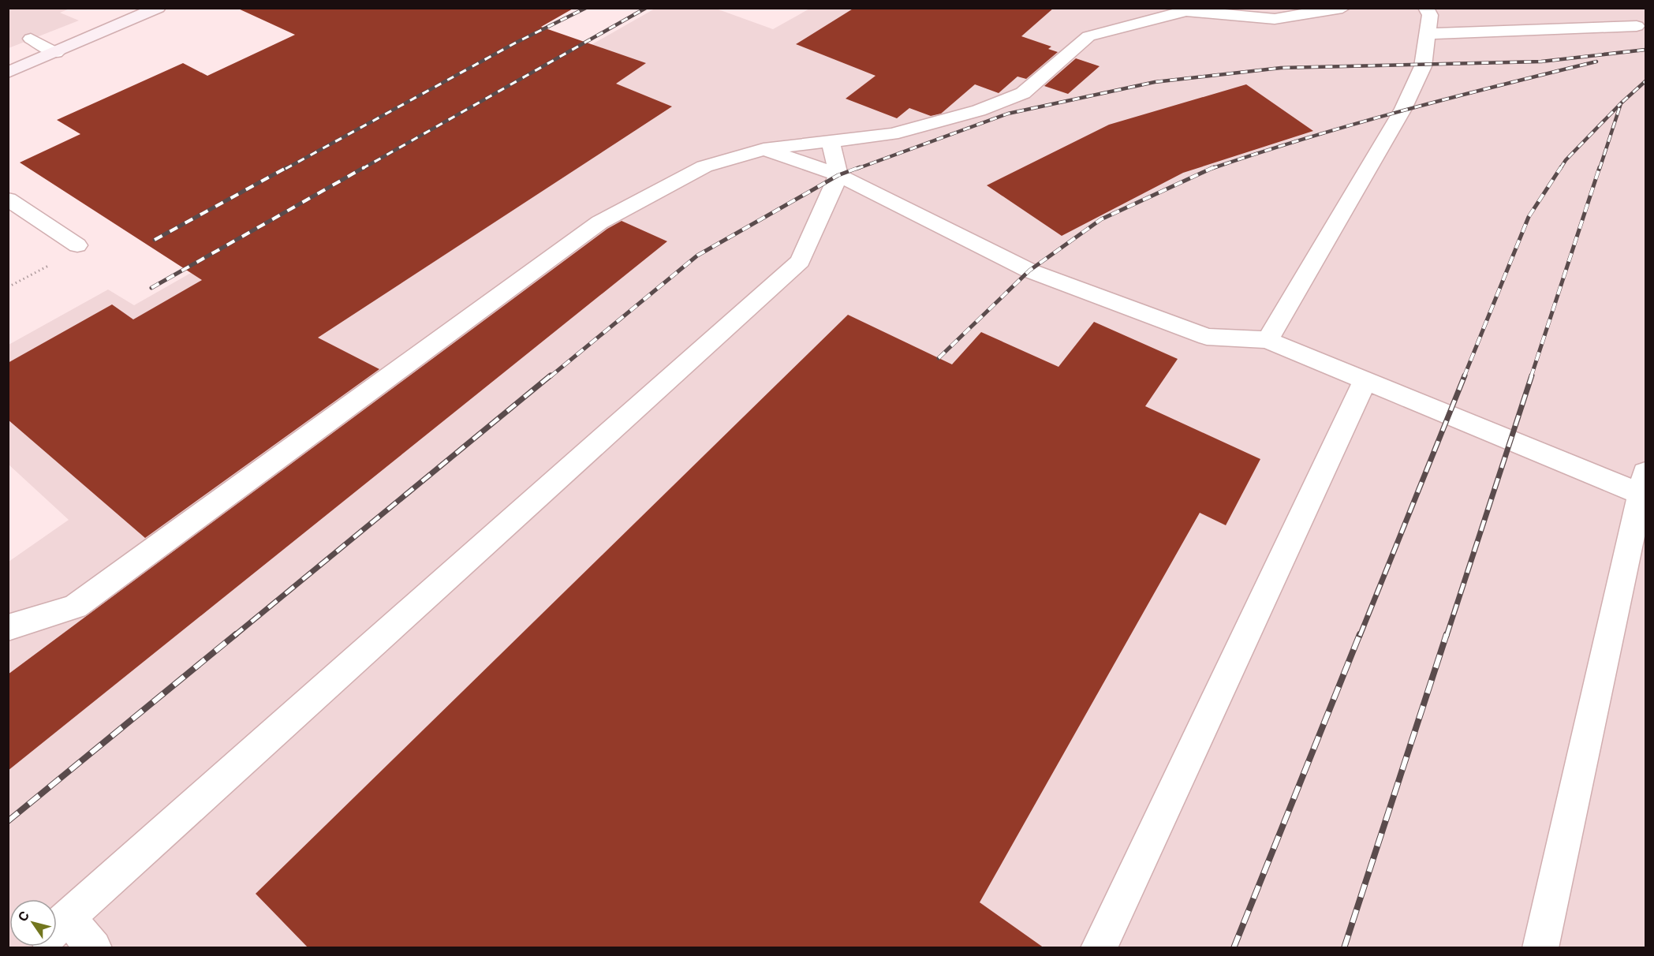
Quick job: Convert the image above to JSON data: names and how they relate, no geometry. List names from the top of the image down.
{
  "north": "top left"
}
